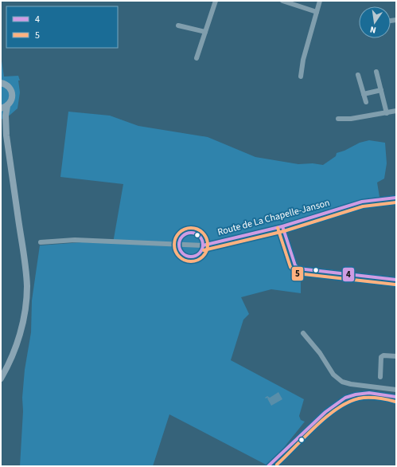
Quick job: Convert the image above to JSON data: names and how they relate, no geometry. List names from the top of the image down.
{
  "streets": {
    "street": ["Route de La Chapelle-Janson"]
  },
  "lines": ["transit line 4", "transit line 5"],
  "legend": ["4", "5"],
  "north": "bottom"
}
